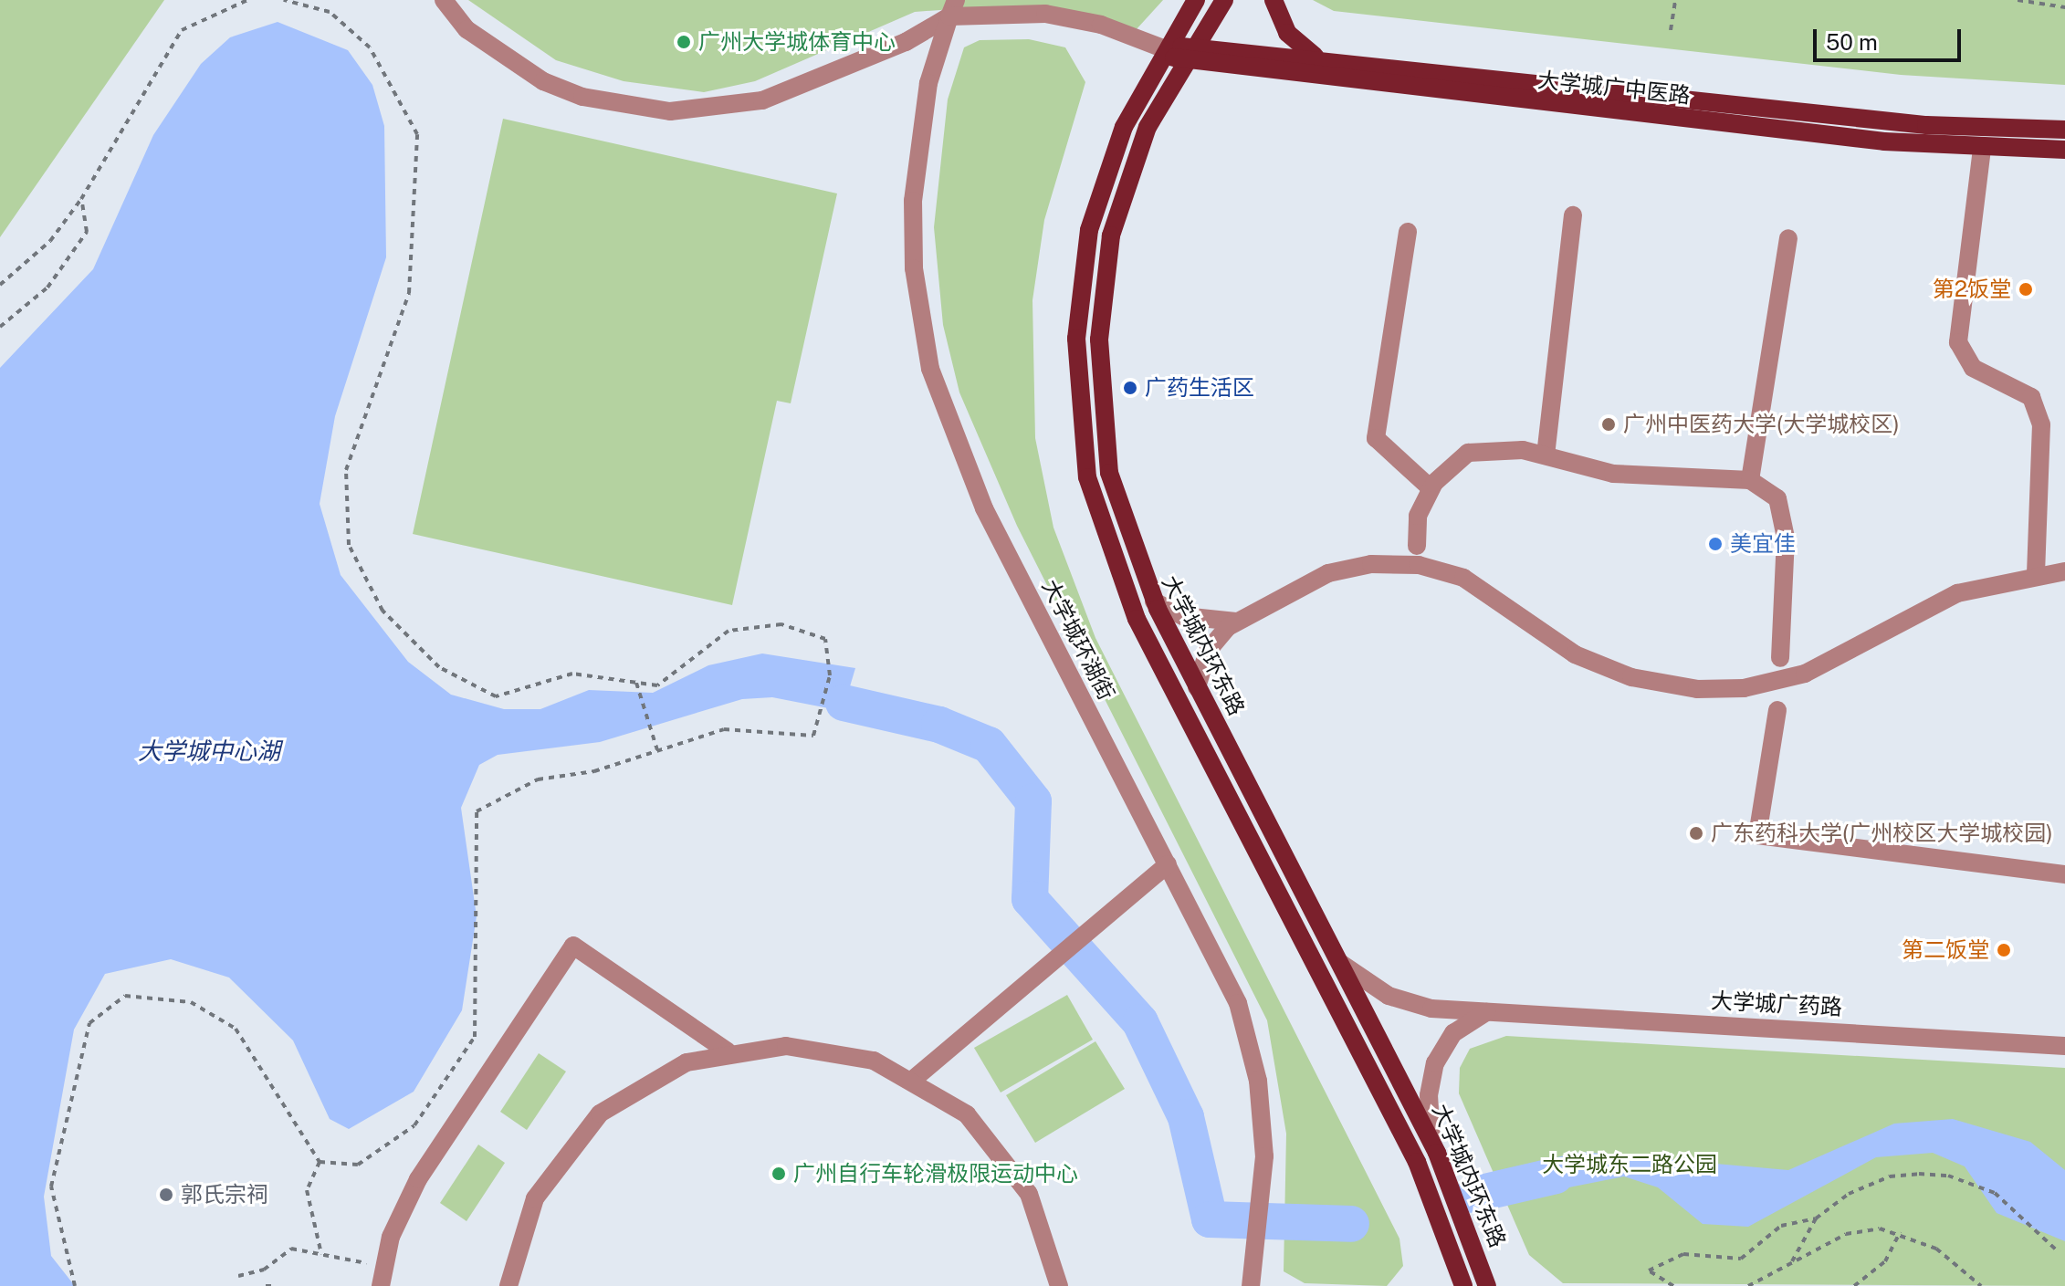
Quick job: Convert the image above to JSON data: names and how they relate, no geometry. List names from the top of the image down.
{
  "streets": {
    "main road": ["大学城广中医路", "大学城内环东路"],
    "street": ["大学城环湖街", "大学城广药路"]
  },
  "crossings": [
    ["大学城广中医路", "大学城环湖街"],
    ["大学城广中医路", "大学城内环东路"],
    ["大学城内环东路", "大学城广药路"]
  ],
  "water": ["大学城中心湖"],
  "parks": ["大学城东二路公园"],
  "places": [
    "广州大学城体育中心",
    "第2饭堂",
    "广药生活区",
    "广州中医药大学(大学城校区)",
    "美宜佳",
    "广东药科大学(广州校区大学城校园)",
    "第二饭堂",
    "广州自行车轮滑极限运动中心",
    "郭氏宗祠"
  ],
  "scale_bar": "50 m"
}
